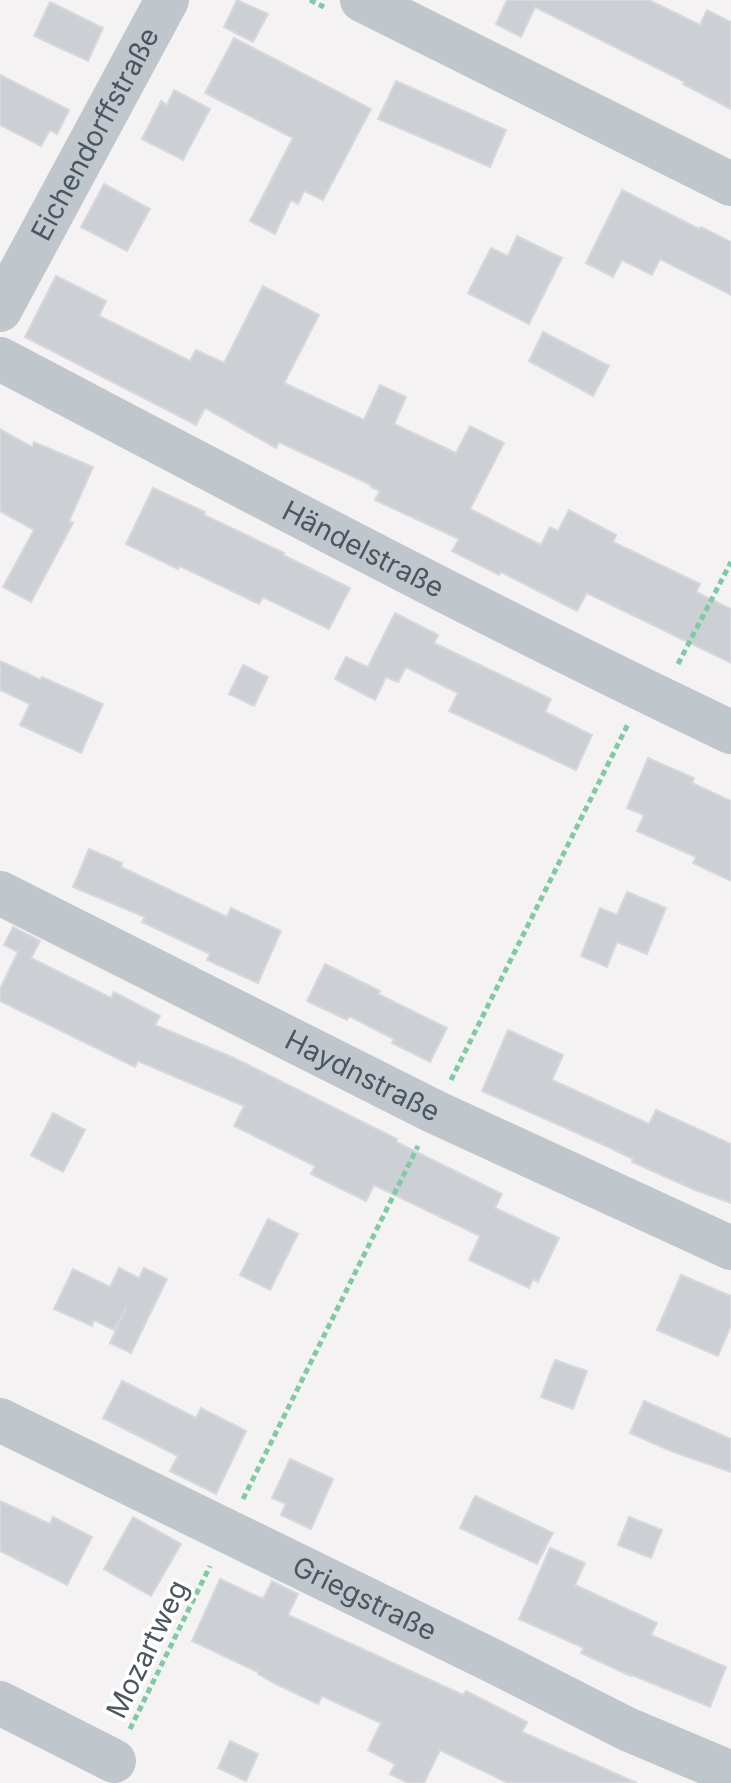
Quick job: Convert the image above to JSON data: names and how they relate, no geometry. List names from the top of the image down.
{
  "streets": {
    "street": [
      "Eichendorffstraße",
      "Händelstraße",
      "Haydnstraße",
      "Griegstraße"
    ],
    "path": ["Mozartweg"]
  },
  "crossings": [
    ["Griegstraße", "Mozartweg"]
  ]
}
